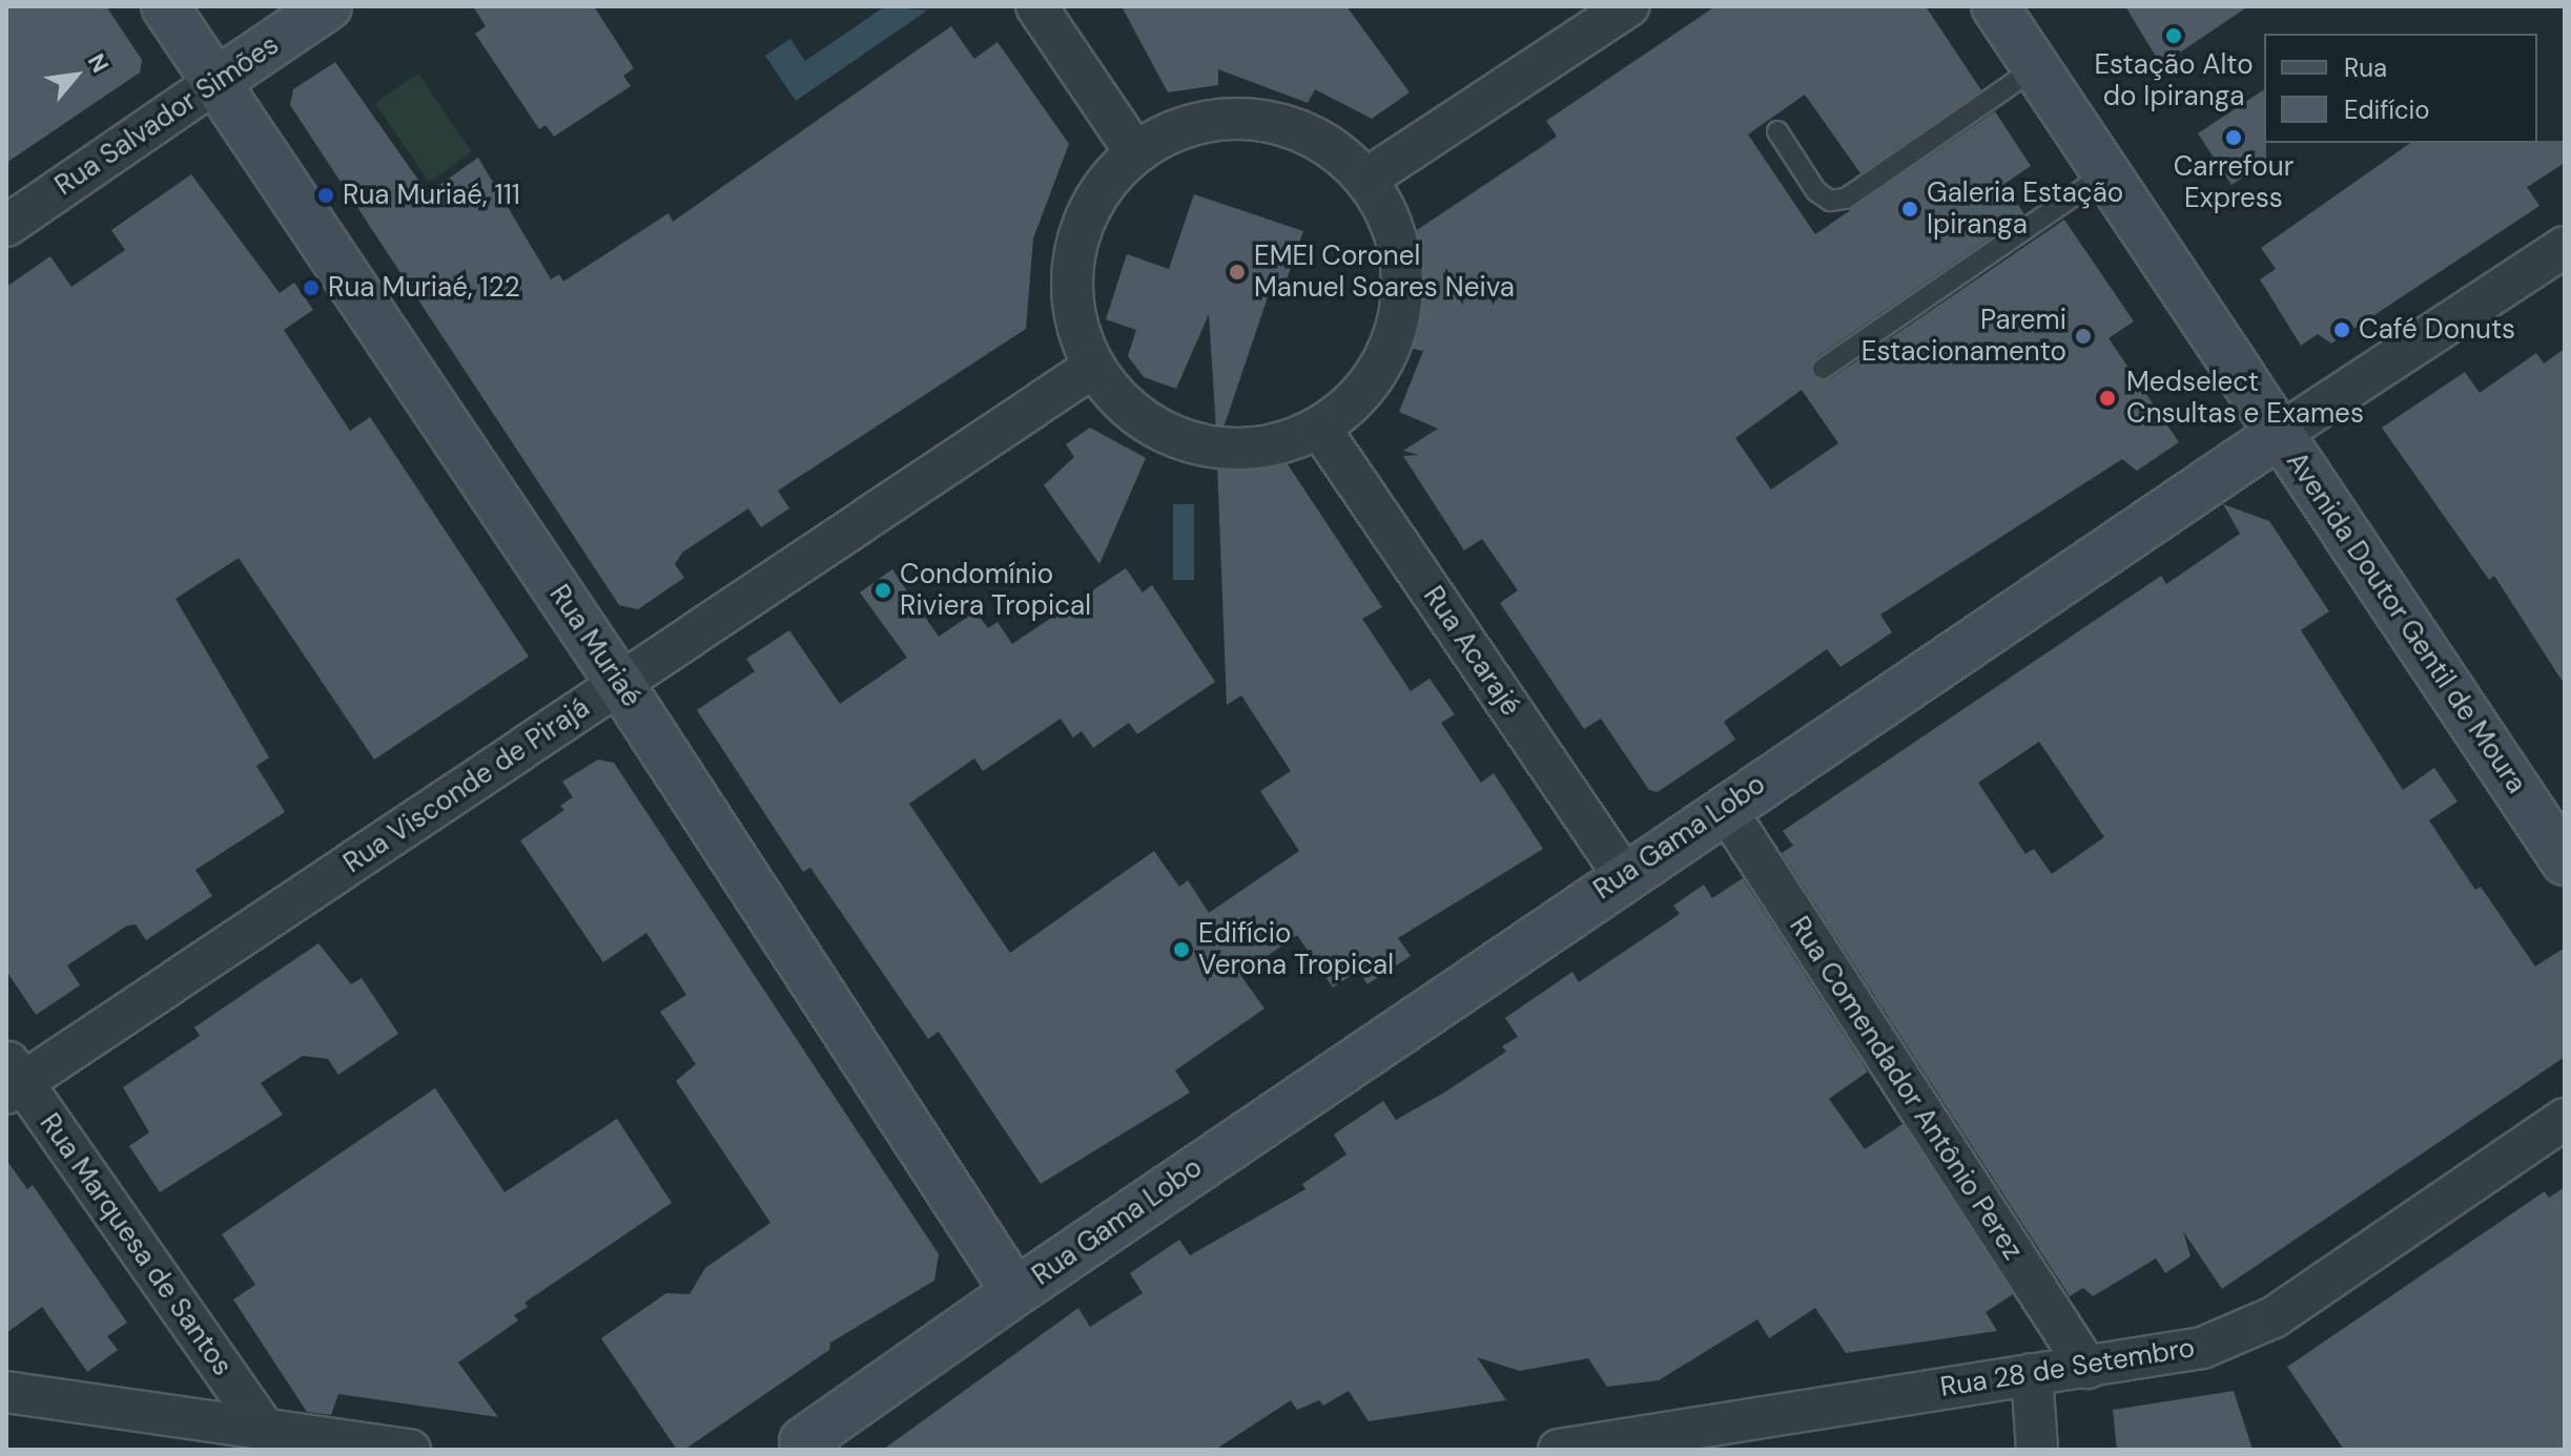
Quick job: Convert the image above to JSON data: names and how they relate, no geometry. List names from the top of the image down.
{
  "streets": {
    "street": [
      "Rua Salvador Simões",
      "Avenida Doutor Gentil de Moura",
      "Rua Muriaé",
      "Rua Acarajé",
      "Rua Visconde de Pirajá",
      "Rua Gama Lobo",
      "Rua Comendador Antônio Perez",
      "Rua Marquesa de Santos",
      "Rua 28 de Setembro"
    ]
  },
  "crossings": [
    ["Rua Salvador Simões", "Rua Muriaé"],
    ["Avenida Doutor Gentil de Moura", "Rua Gama Lobo"],
    ["Rua Muriaé", "Rua Visconde de Pirajá"],
    ["Rua Muriaé", "Rua Gama Lobo"],
    ["Rua Acarajé", "Rua Gama Lobo"],
    ["Rua Visconde de Pirajá", "Rua Marquesa de Santos"],
    ["Rua Gama Lobo", "Rua Comendador Antônio Perez"],
    ["Rua Comendador Antônio Perez", "Rua 28 de Setembro"]
  ],
  "places": [
    "Estação Alto do Ipiranga",
    "Carrefour Express",
    "Rua Muriaé, 111",
    "Galeria Estação Ipiranga",
    "EMEI Coronel Manuel Soares Neiva",
    "Rua Muriaé, 122",
    "Café Donuts",
    "Paremi Estacionamento",
    "Medselect Cnsultas e Exames",
    "Condomínio Riviera Tropical",
    "Edifício Verona Tropical"
  ],
  "legend": ["Rua", "Edifício"],
  "north": "top right"
}
